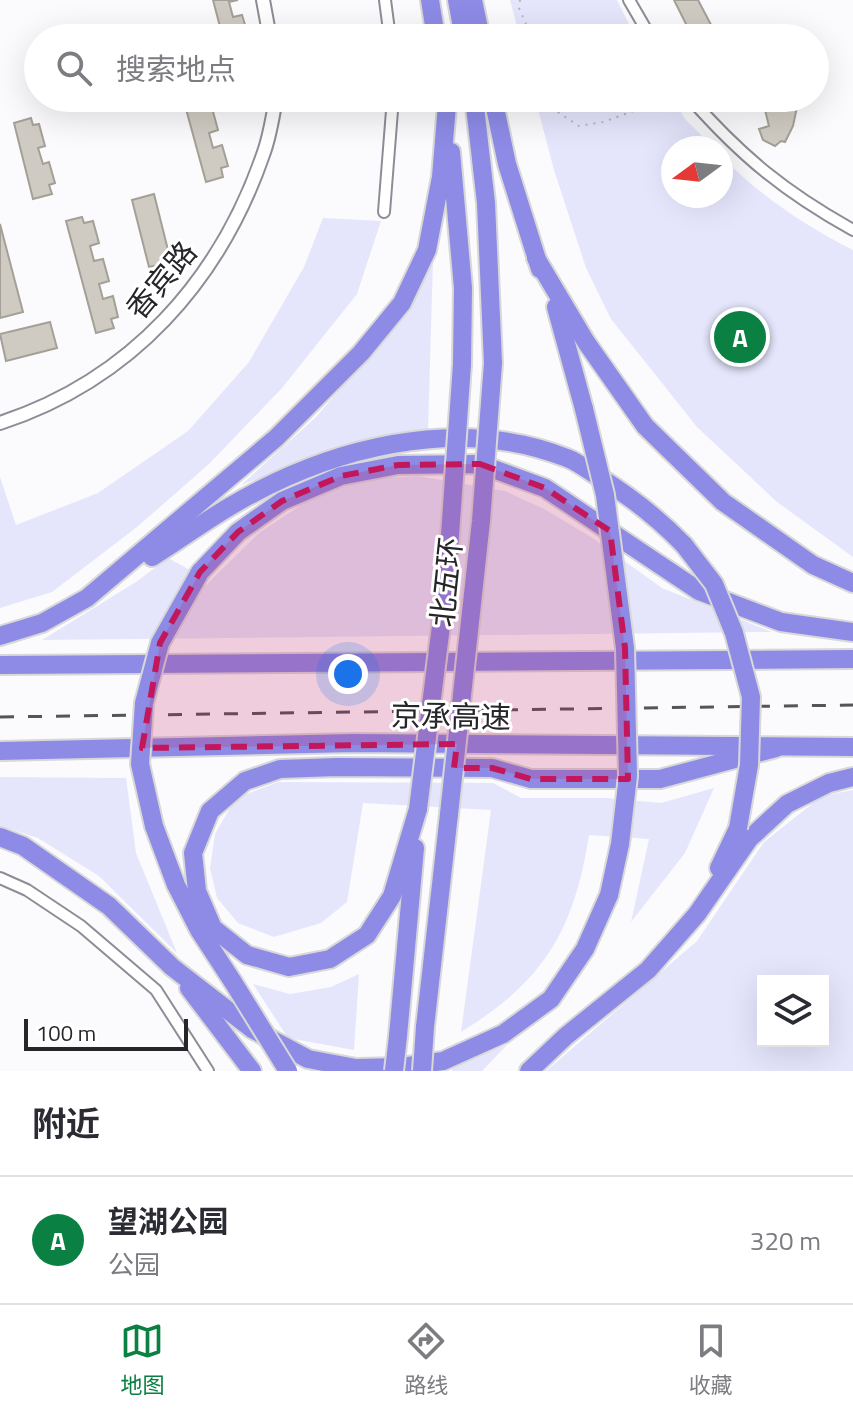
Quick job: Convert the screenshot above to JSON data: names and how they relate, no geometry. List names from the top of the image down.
{
  "streets": {
    "highway": ["北五环", "京承高速"],
    "street": ["香宾路"]
  },
  "scale_bar": "100 m",
  "north": "left",
  "page": {
    "search": "搜索地点",
    "pins": "A",
    "scale": "100 m",
    "heading": "附近",
    "list": [
      {
        "mark": "A",
        "name": "望湖公园",
        "note": "公园",
        "value": "320 m"
      }
    ],
    "nav": ["地图", "路线", "收藏"]
  }
}
